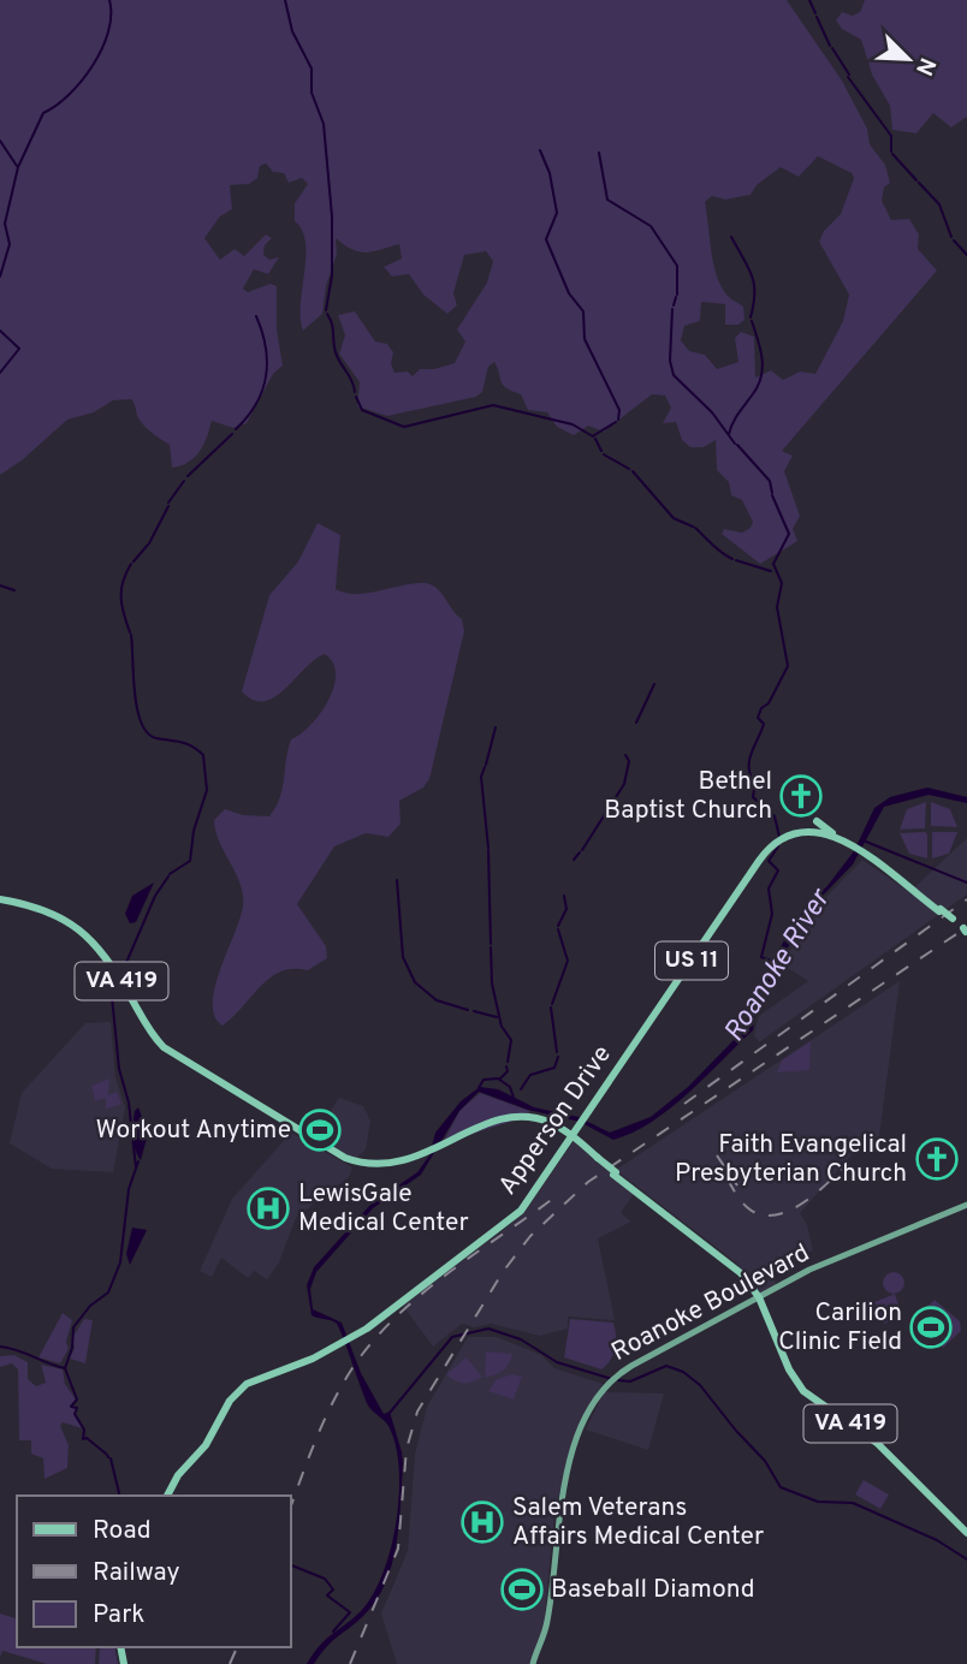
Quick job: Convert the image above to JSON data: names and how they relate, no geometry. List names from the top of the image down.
{
  "streets": {
    "main road": [
      "US 11",
      "VA 419",
      "Apperson Drive",
      "Roanoke Boulevard"
    ]
  },
  "crossings": [
    ["US 11", "Apperson Drive"],
    ["VA 419", "Apperson Drive"],
    ["VA 419", "Roanoke Boulevard"]
  ],
  "water": ["Roanoke River"],
  "places": {
    "church": ["Bethel Baptist Church", "Faith Evangelical Presbyterian Church"],
    "sports": ["Workout Anytime", "Carilion Clinic Field", "Baseball Diamond"],
    "hospital": ["LewisGale Medical Center", "Salem Veterans Affairs Medical Center"]
  },
  "legend": ["Road", "Railway", "Park"],
  "north": "bottom right"
}
